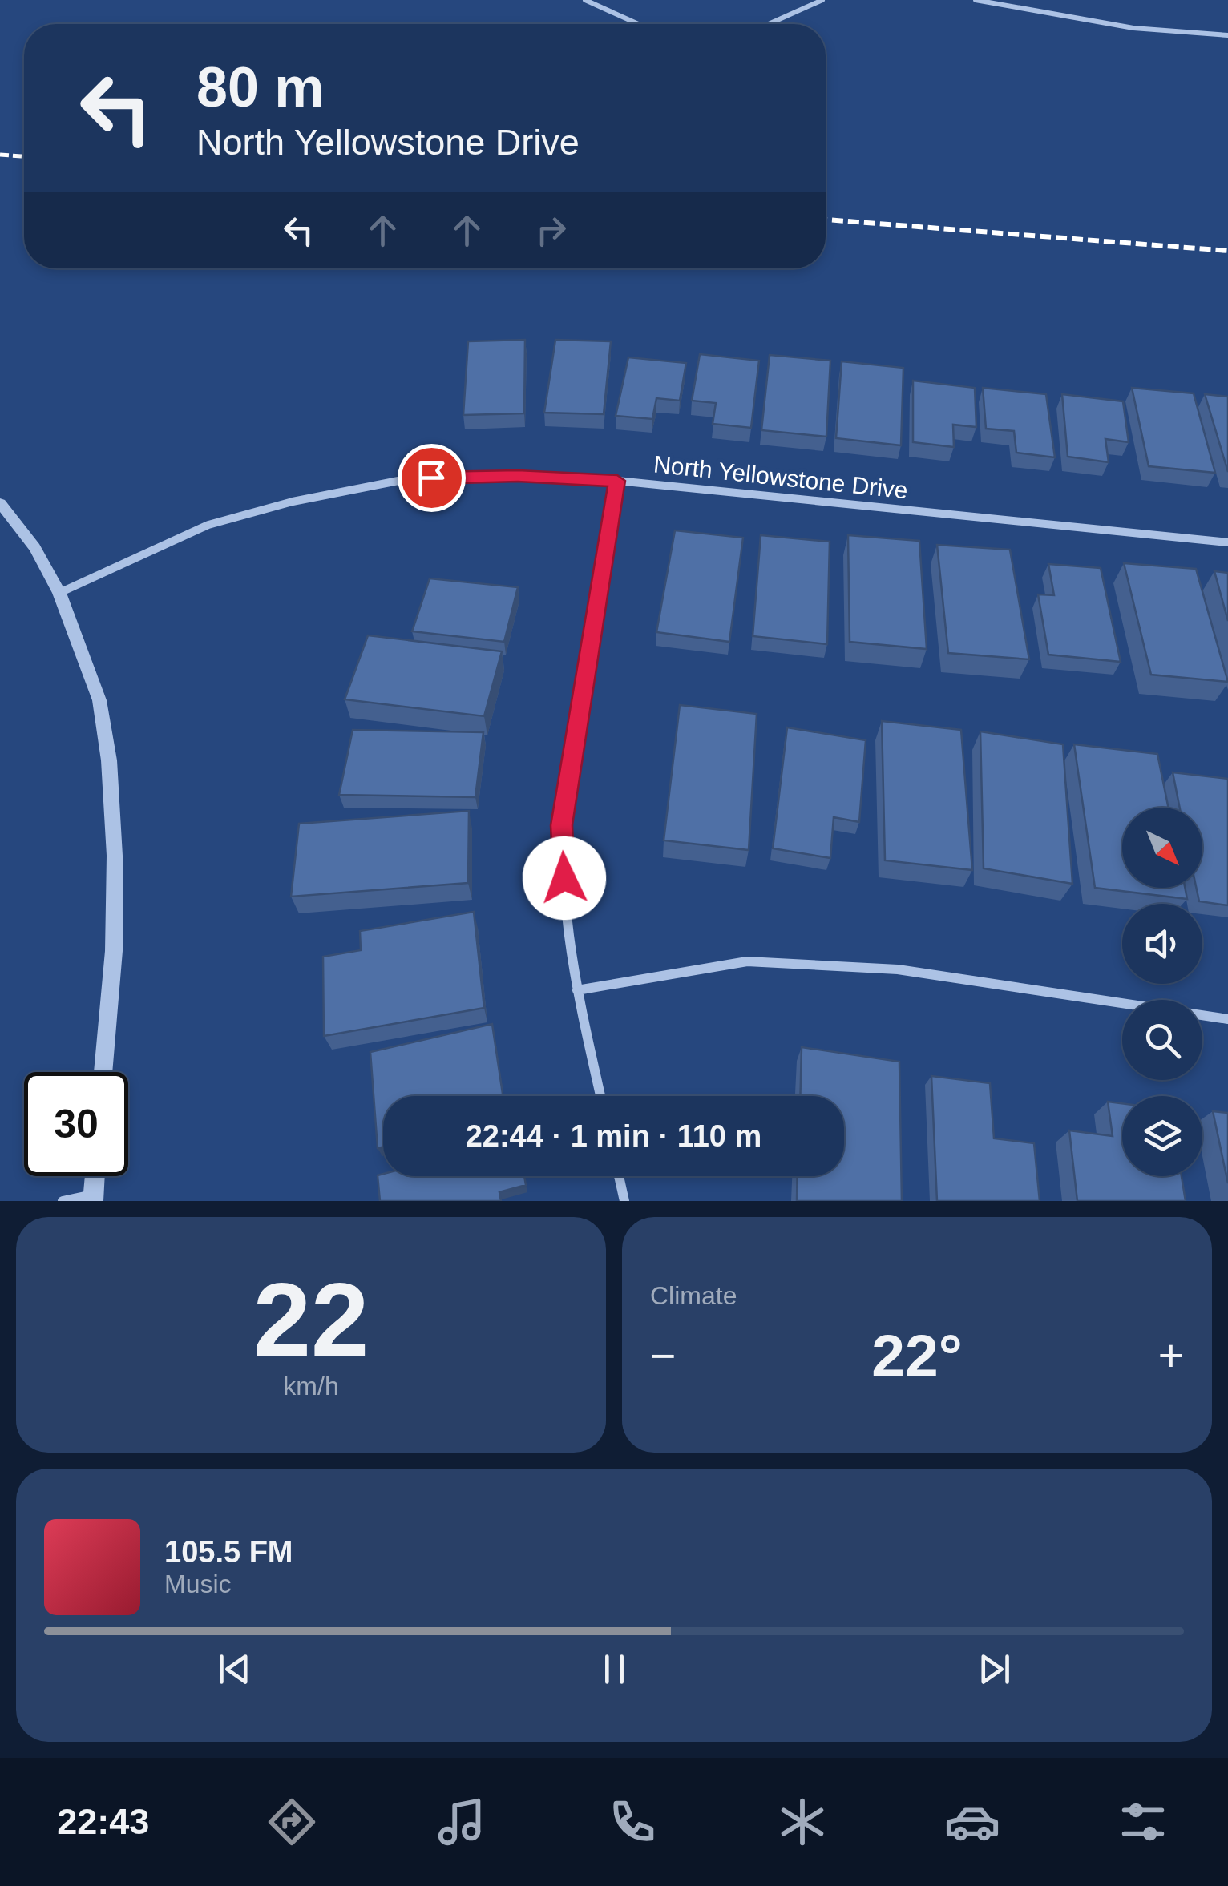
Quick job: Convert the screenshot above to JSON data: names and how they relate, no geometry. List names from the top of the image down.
{
  "streets": {
    "street": ["North Yellowstone Drive"]
  },
  "north": "bottom right",
  "page": {
    "turn": ["80 m", "North Yellowstone Drive"],
    "limit": "30",
    "trip": "22:44 · 1 min · 110 m",
    "tile": [
      ["22", "km/h"],
      "Climate"
    ],
    "heat": ["−", "22°", "+"],
    "song": ["105.5 FM", "Music"],
    "tabs": "22:43"
  }
}
